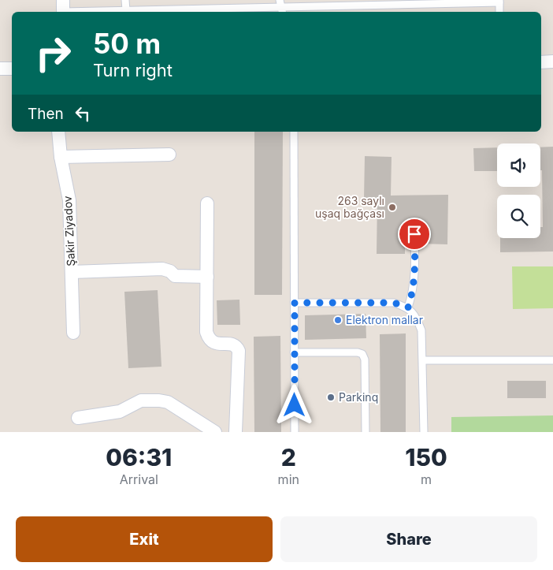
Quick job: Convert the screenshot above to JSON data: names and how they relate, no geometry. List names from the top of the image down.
{
  "streets": {
    "street": ["Şakir Ziyadov"]
  },
  "places": ["263 saylı uşaq bağçası", "Elektron mallar", "Parkinq"],
  "page": {
    "turn": ["50 m", "Turn right"],
    "then": "Then",
    "eta": [
      "06:31",
      "Arrival",
      "2",
      "min",
      "150",
      "m"
    ],
    "buttons": ["Exit", "Share"]
  }
}
